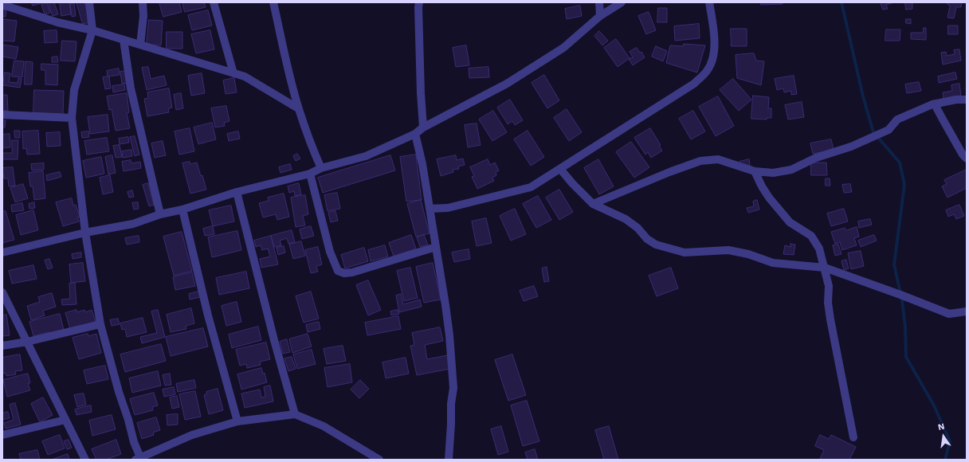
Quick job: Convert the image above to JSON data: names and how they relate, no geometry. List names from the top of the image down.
{
  "north": "top"
}
